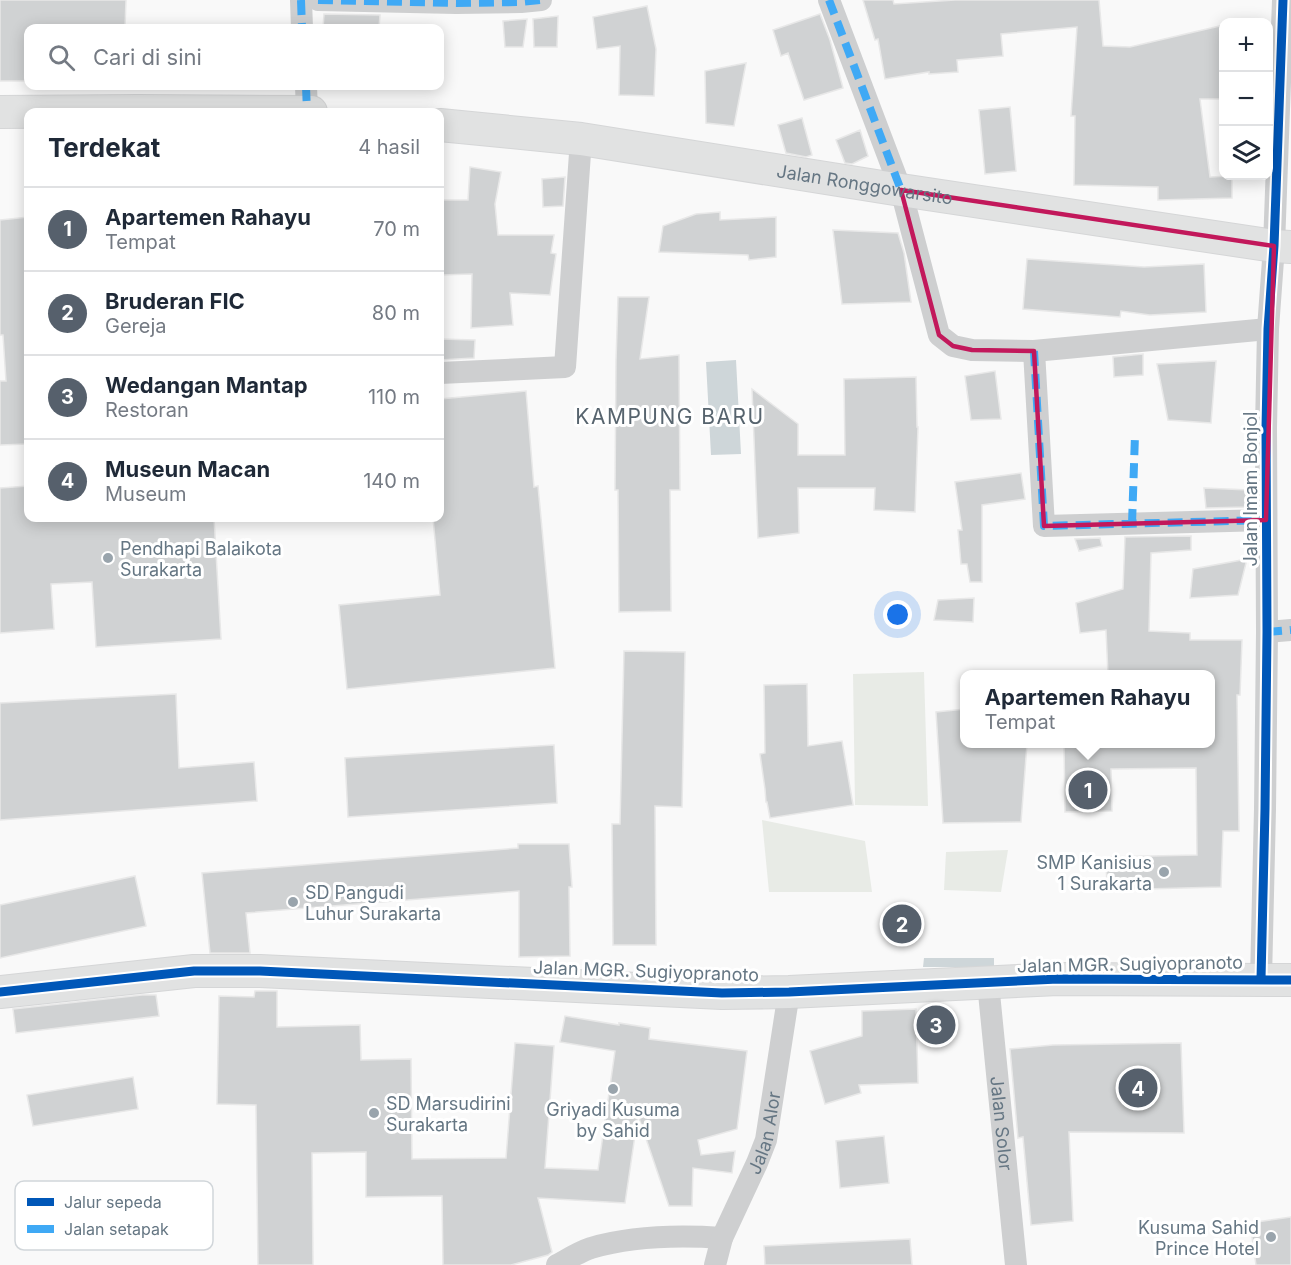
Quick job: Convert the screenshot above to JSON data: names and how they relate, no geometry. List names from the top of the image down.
{
  "streets": {
    "street": [
      "Jalan Ronggowarsito",
      "Jalan Imam Bonjol",
      "Jalan MGR. Sugiyopranoto",
      "Jalan Solor",
      "Jalan Alor"
    ]
  },
  "crossings": [
    ["Jalan Ronggowarsito", "Jalan Imam Bonjol"],
    ["Jalan Imam Bonjol", "Jalan MGR. Sugiyopranoto"],
    ["Jalan MGR. Sugiyopranoto", "Jalan Solor"],
    ["Jalan MGR. Sugiyopranoto", "Jalan Alor"]
  ],
  "districts": ["KAMPUNG BARU"],
  "places": [
    "Pendhapi Balaikota Surakarta",
    "SMP Kanisius 1 Surakarta",
    "SD Pangudi Luhur Surakarta",
    "Griyadi Kusuma by Sahid",
    "SD Marsudirini Surakarta",
    "Kusuma Sahid Prince Hotel"
  ],
  "legend": ["Jalur sepeda", "Jalan setapak"],
  "page": {
    "map_buttons": ["+", "−"],
    "search": "Cari di sini",
    "heading": ["Terdekat", "4 hasil"],
    "list": [
      {
        "mark": "1",
        "name": "Apartemen Rahayu",
        "note": "Tempat",
        "value": "70 m"
      },
      {
        "mark": "2",
        "name": "Bruderan FIC",
        "note": "Gereja",
        "value": "80 m"
      },
      {
        "mark": "3",
        "name": "Wedangan Mantap",
        "note": "Restoran",
        "value": "110 m"
      },
      {
        "mark": "4",
        "name": "Museun Macan",
        "note": "Museum",
        "value": "140 m"
      }
    ],
    "popup": ["Apartemen Rahayu", "Tempat"],
    "pins": [
      "1",
      "2",
      "3",
      "4"
    ]
  }
}
